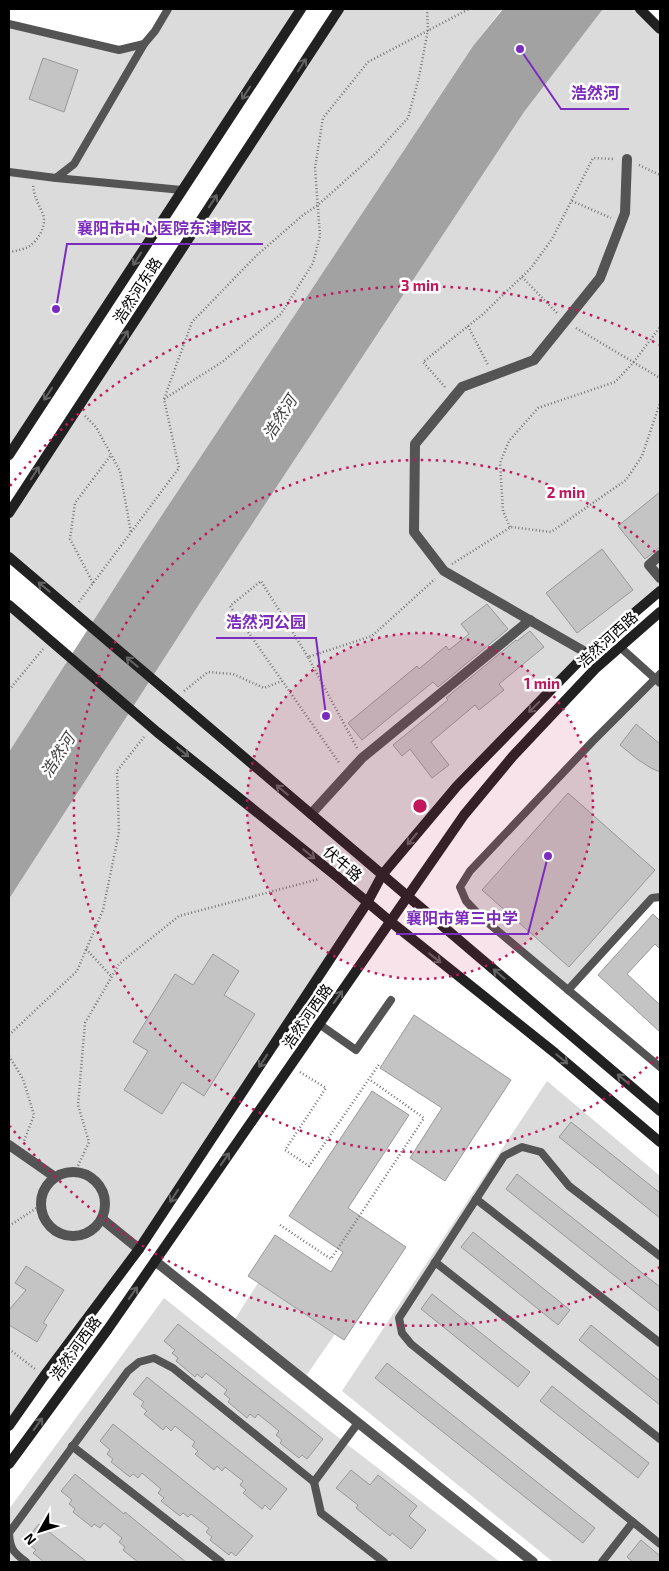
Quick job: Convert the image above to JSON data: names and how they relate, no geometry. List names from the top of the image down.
{
  "streets": {
    "street": ["浩然河东路", "浩然河西路", "伏牛路"]
  },
  "crossings": [
    ["浩然河西路", "伏牛路"]
  ],
  "water": ["浩然河"],
  "places": [
    "浩然河",
    "襄阳市中心医院东津院区",
    "浩然河公园",
    "襄阳市第三中学"
  ],
  "north": "bottom left",
  "rings": ["3 min", "2 min", "1 min"]
}
